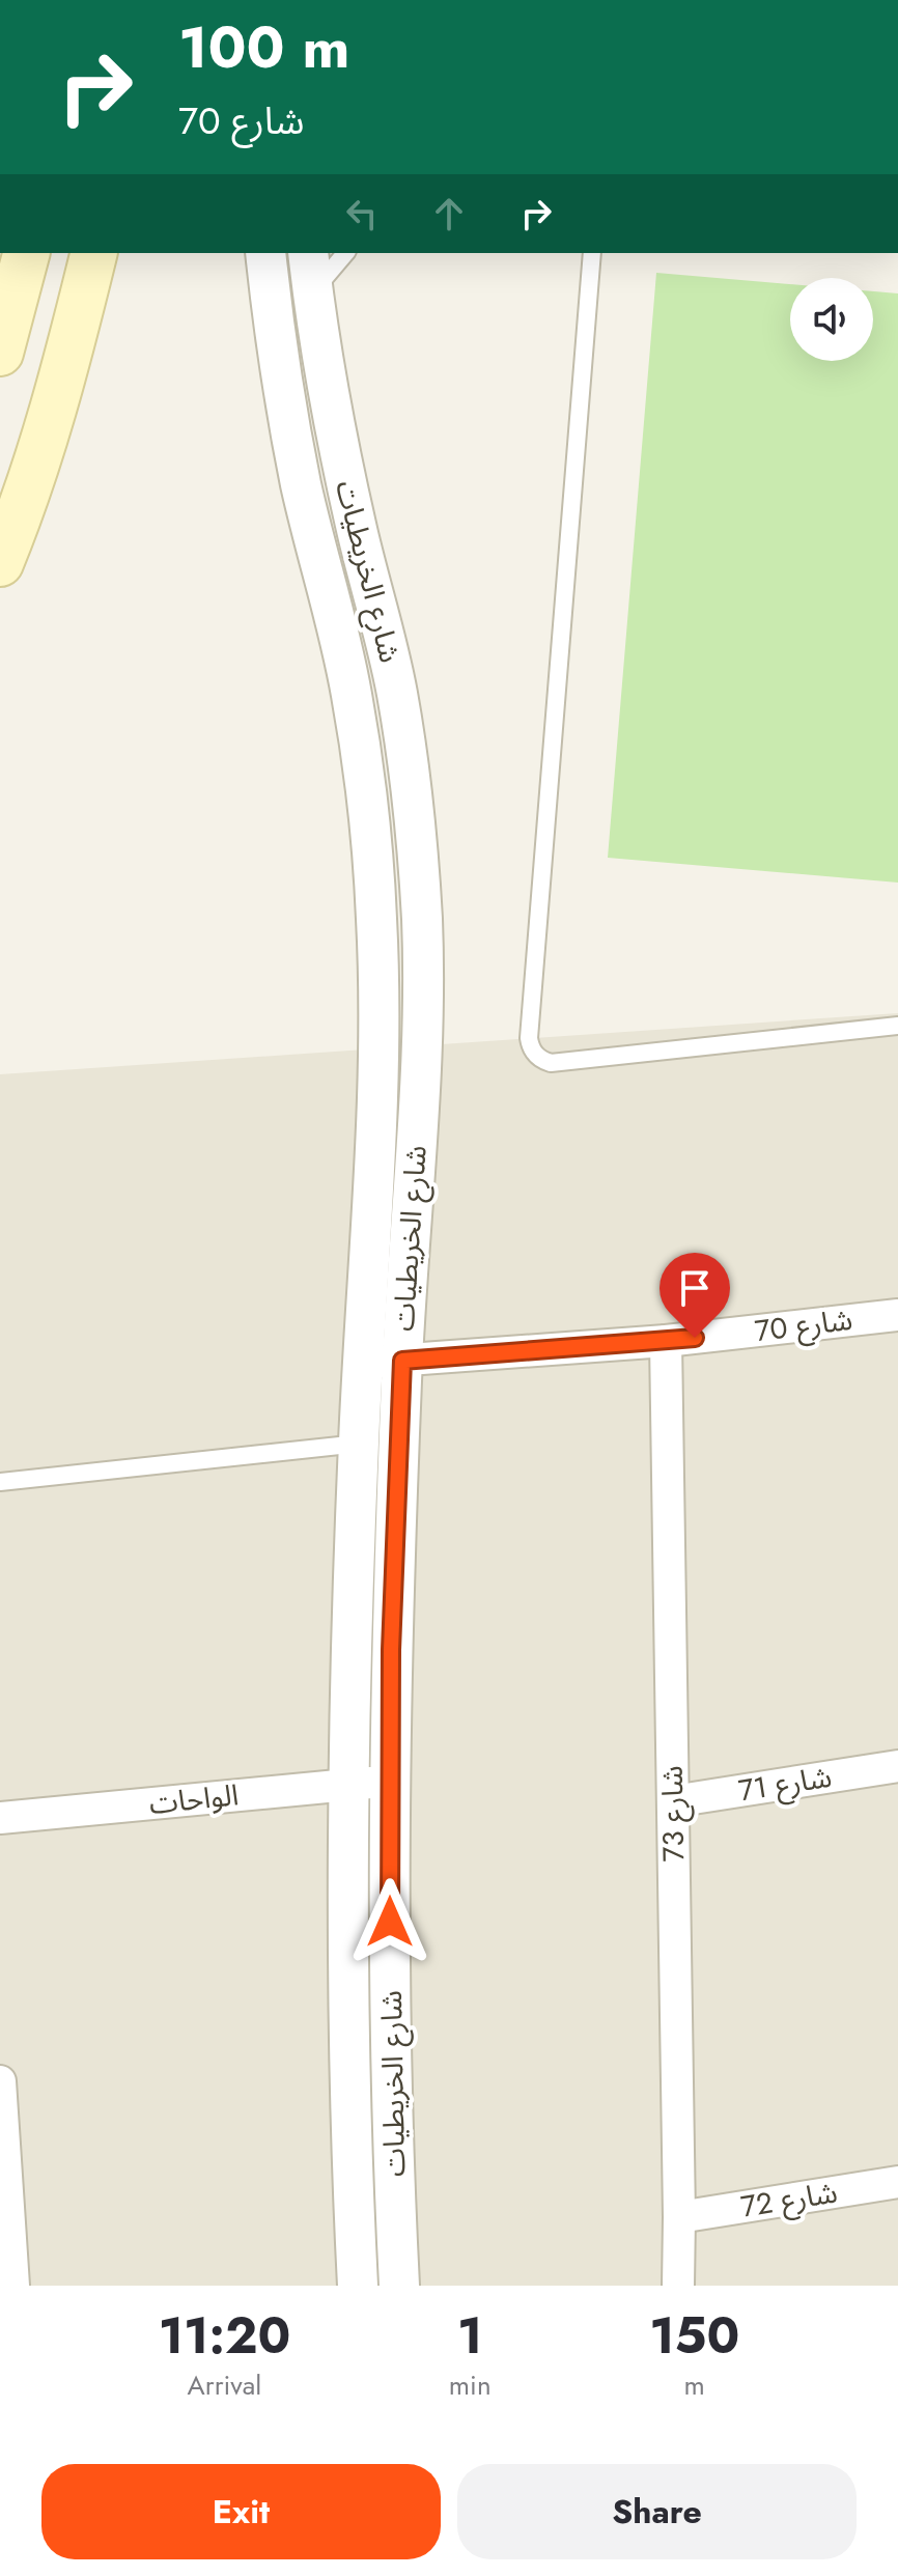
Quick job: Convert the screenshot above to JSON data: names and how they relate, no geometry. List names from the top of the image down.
{
  "streets": {
    "street": [
      "شارع الخريطيات",
      "شارع 70",
      "شارع 71",
      "الواحات",
      "شارع 73",
      "شارع 72"
    ]
  },
  "crossings": [
    ["شارع الخريطيات", "شارع 70"],
    ["شارع الخريطيات", "الواحات"],
    ["شارع 70", "شارع 73"],
    ["شارع 71", "شارع 73"],
    ["شارع 73", "شارع 72"]
  ],
  "page": {
    "turn": ["100 m", "شارع 70"],
    "eta": [
      "11:20",
      "Arrival",
      "1",
      "min",
      "150",
      "m"
    ],
    "buttons": ["Exit", "Share"]
  }
}
